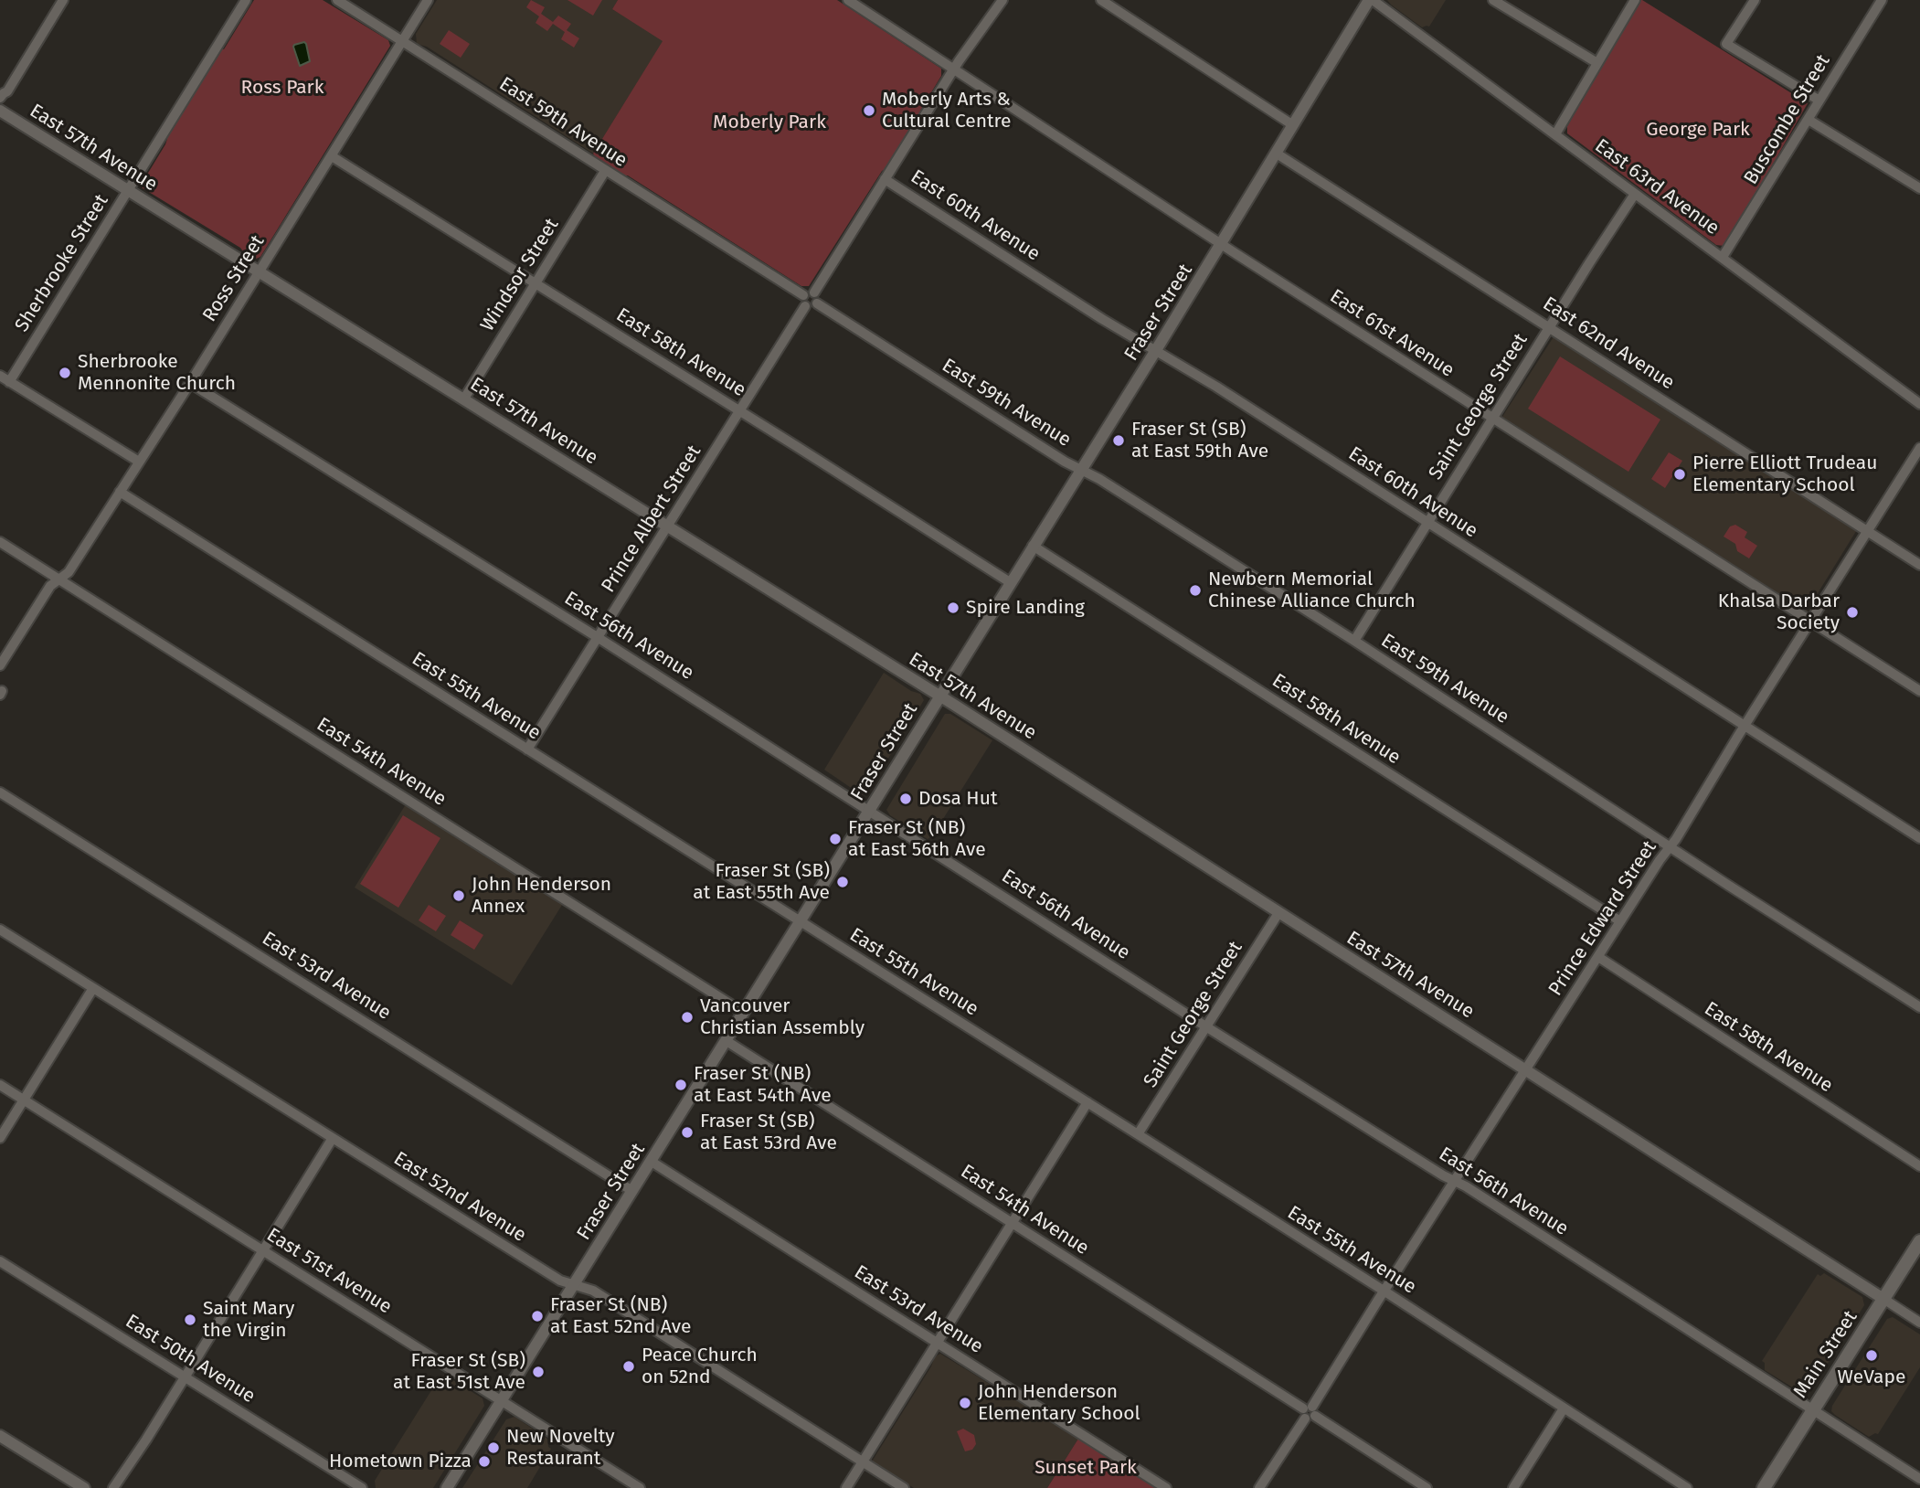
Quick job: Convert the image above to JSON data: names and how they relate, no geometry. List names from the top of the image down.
{
  "streets": {
    "main road": ["Main Street"],
    "street": [
      "Buscombe Street",
      "East 59th Avenue",
      "East 57th Avenue",
      "East 63rd Avenue",
      "East 60th Avenue",
      "Sherbrooke Street",
      "Windsor Street",
      "Ross Street",
      "Fraser Street",
      "East 61st Avenue",
      "East 62nd Avenue",
      "East 58th Avenue",
      "Saint George Street",
      "Prince Albert Street",
      "East 56th Avenue",
      "East 55th Avenue",
      "East 54th Avenue",
      "Prince Edward Street",
      "East 53rd Avenue",
      "East 52nd Avenue",
      "East 51st Avenue",
      "East 50th Avenue"
    ]
  },
  "crossings": [
    ["Buscombe Street", "East 63rd Avenue"],
    ["East 59th Avenue", "Windsor Street"],
    ["East 59th Avenue", "Ross Street"],
    ["East 59th Avenue", "Fraser Street"],
    ["East 59th Avenue", "Saint George Street"],
    ["East 59th Avenue", "Prince Albert Street"],
    ["East 59th Avenue", "Prince Edward Street"],
    ["East 57th Avenue", "Sherbrooke Street"],
    ["East 57th Avenue", "Windsor Street"],
    ["East 57th Avenue", "Ross Street"],
    ["East 57th Avenue", "Fraser Street"],
    ["East 57th Avenue", "Saint George Street"],
    ["East 57th Avenue", "Prince Albert Street"],
    ["East 57th Avenue", "Prince Edward Street"],
    ["East 57th Avenue", "Main Street"],
    ["East 63rd Avenue", "Fraser Street"],
    ["East 63rd Avenue", "Saint George Street"],
    ["East 60th Avenue", "Fraser Street"],
    ["East 60th Avenue", "Saint George Street"],
    ["East 60th Avenue", "Prince Edward Street"],
    ["Windsor Street", "East 58th Avenue"],
    ["Ross Street", "East 58th Avenue"],
    ["Ross Street", "East 56th Avenue"],
    ["Ross Street", "East 55th Avenue"],
    ["Ross Street", "East 54th Avenue"],
    ["Fraser Street", "East 61st Avenue"],
    ["Fraser Street", "East 62nd Avenue"],
    ["Fraser Street", "East 58th Avenue"],
    ["Fraser Street", "East 56th Avenue"],
    ["Fraser Street", "East 55th Avenue"],
    ["Fraser Street", "East 54th Avenue"],
    ["Fraser Street", "East 53rd Avenue"],
    ["Fraser Street", "East 52nd Avenue"],
    ["Fraser Street", "East 51st Avenue"],
    ["East 61st Avenue", "Saint George Street"],
    ["East 61st Avenue", "Prince Edward Street"],
    ["East 62nd Avenue", "Saint George Street"],
    ["East 62nd Avenue", "Prince Edward Street"],
    ["East 58th Avenue", "Prince Albert Street"],
    ["East 58th Avenue", "Prince Edward Street"],
    ["Saint George Street", "East 56th Avenue"],
    ["Saint George Street", "East 55th Avenue"],
    ["Prince Albert Street", "East 56th Avenue"],
    ["Prince Albert Street", "East 55th Avenue"],
    ["East 56th Avenue", "Prince Edward Street"],
    ["East 56th Avenue", "Main Street"],
    ["East 55th Avenue", "Prince Edward Street"],
    ["East 54th Avenue", "Prince Edward Street"]
  ],
  "parks": [
    "Ross Park",
    "Moberly Park",
    "George Park",
    "Sunset Park"
  ],
  "places": [
    "Moberly Arts & Cultural Centre",
    "Sherbrooke Mennonite Church",
    "Fraser St (SB) at East 59th Ave",
    "Pierre Elliott Trudeau Elementary School",
    "Newbern Memorial Chinese Alliance Church",
    "Spire Landing",
    "Khalsa Darbar Society",
    "Dosa Hut",
    "Fraser St (NB) at East 56th Ave",
    "Fraser St (SB) at East 55th Ave",
    "John Henderson Annex",
    "Vancouver Christian Assembly",
    "Fraser St (NB) at East 54th Ave",
    "Fraser St (SB) at East 53rd Ave",
    "Fraser St (NB) at East 52nd Ave",
    "Saint Mary the Virgin",
    "WeVape",
    "Peace Church on 52nd",
    "Fraser St (SB) at East 51st Ave",
    "John Henderson Elementary School",
    "New Novelty Restaurant",
    "Hometown Pizza"
  ]
}
